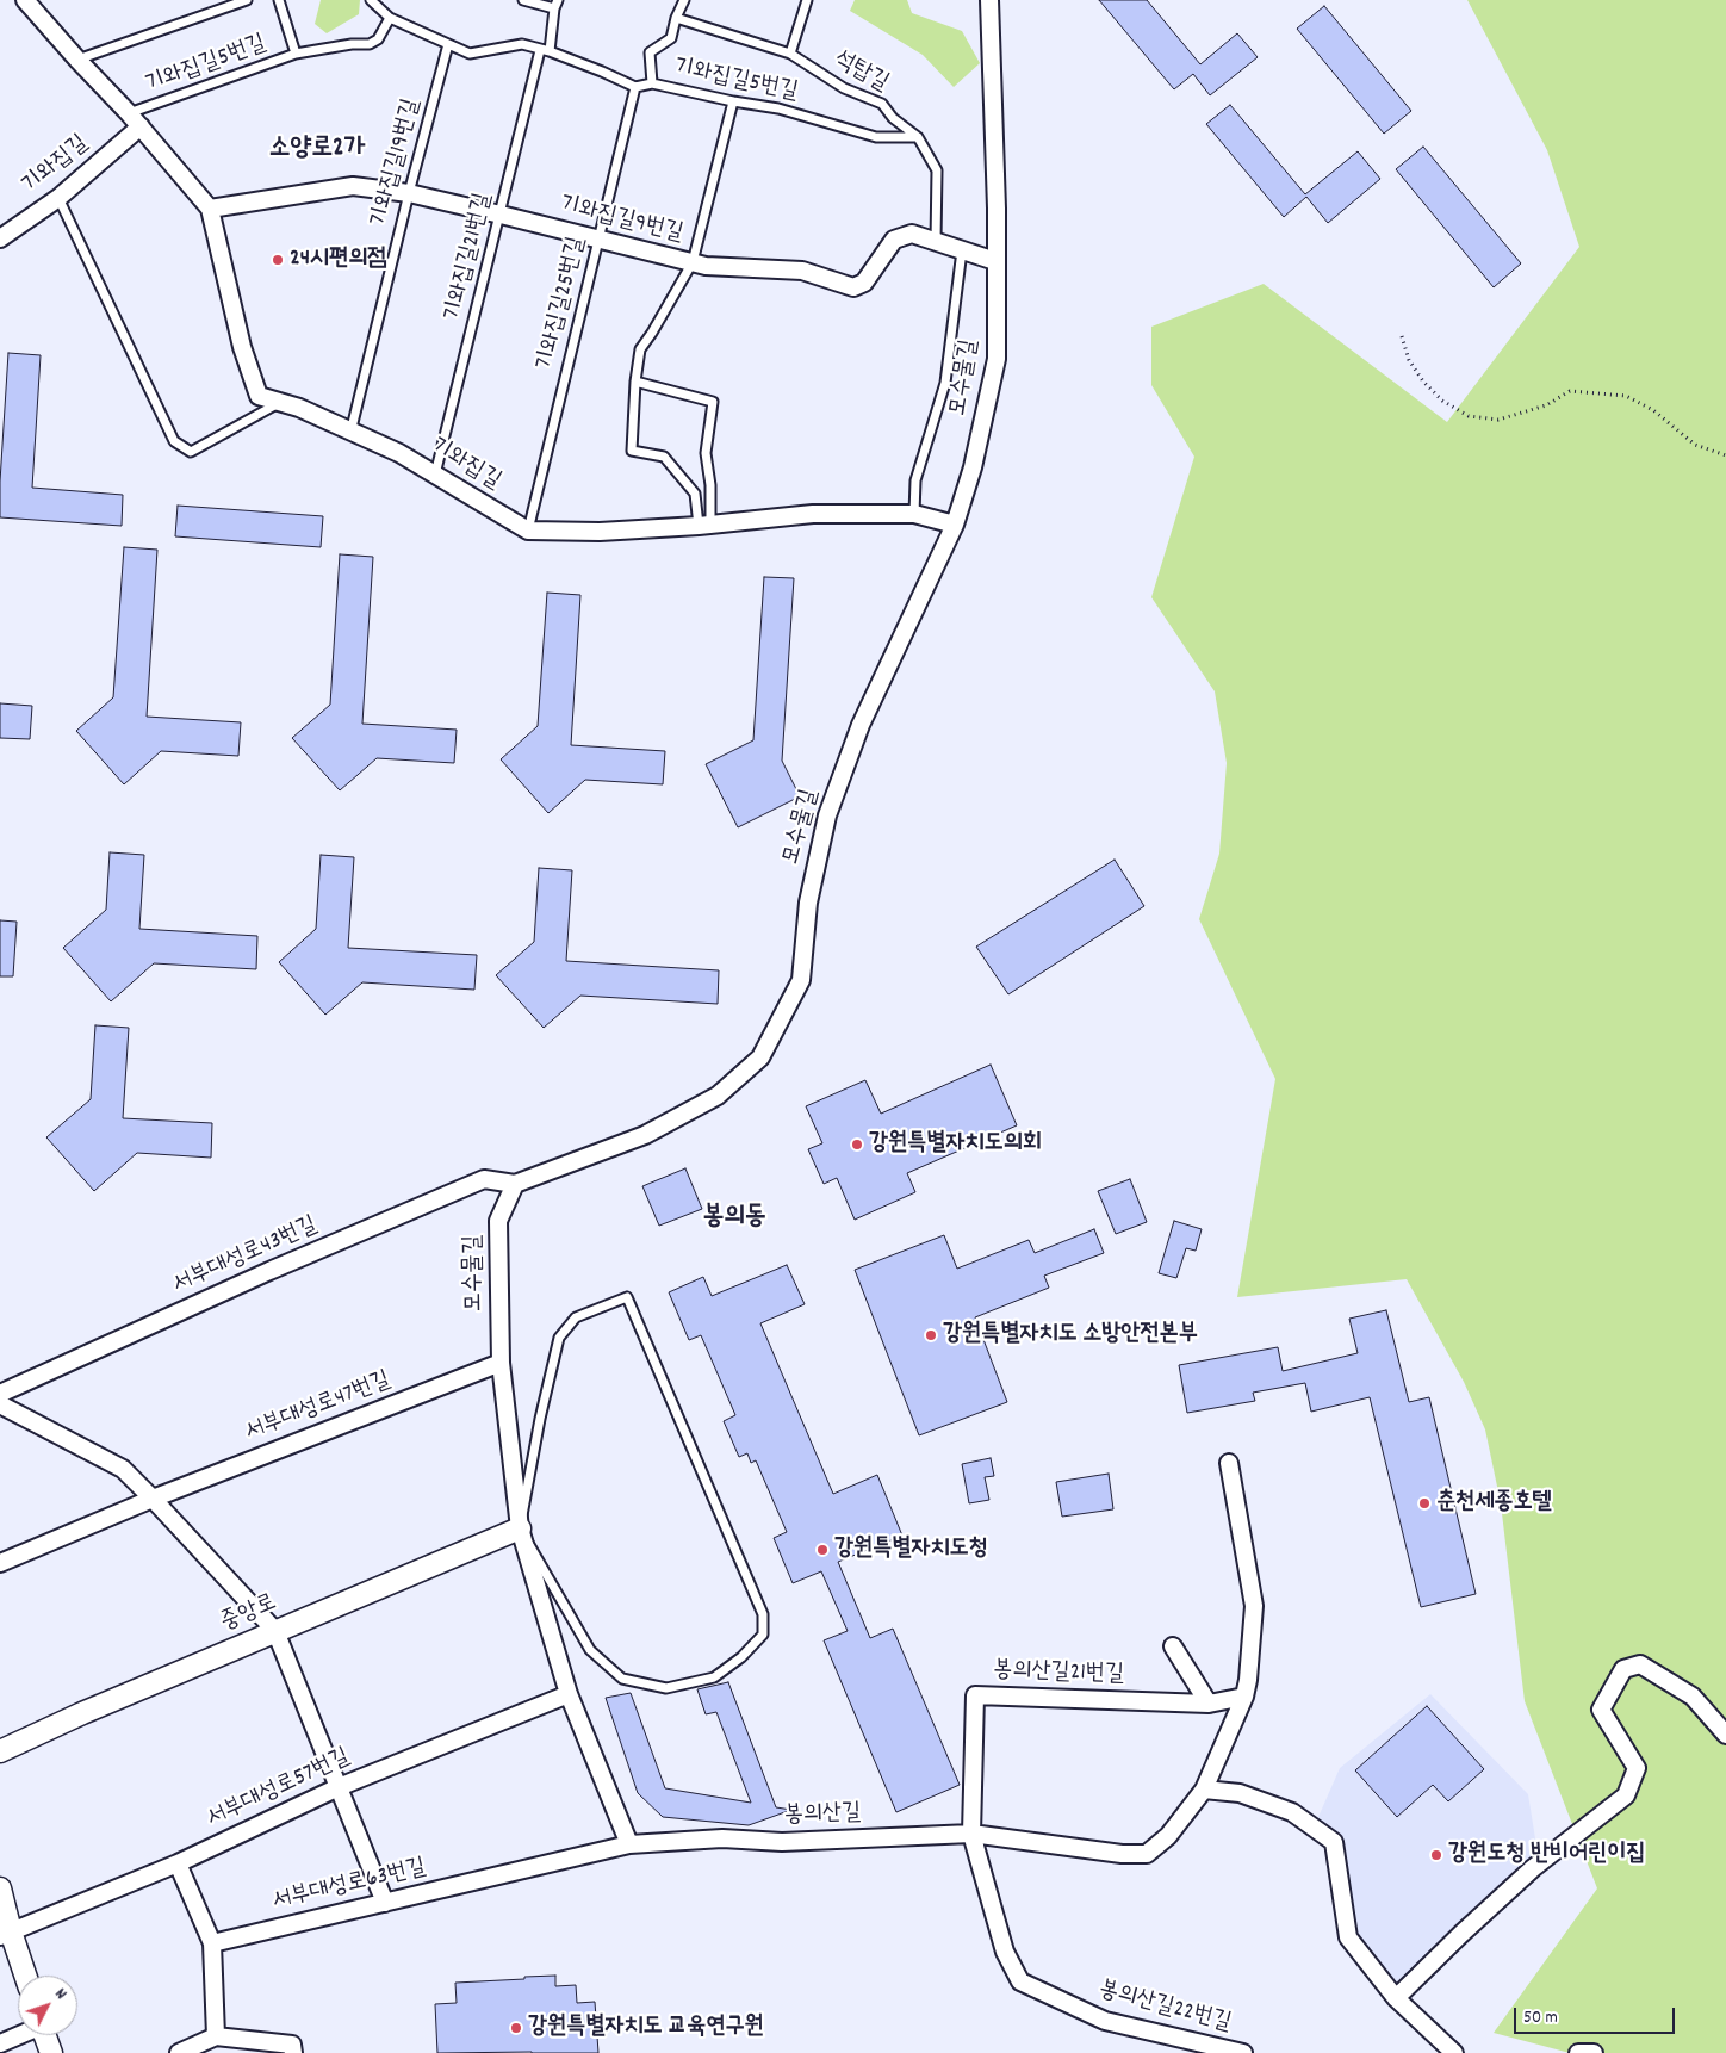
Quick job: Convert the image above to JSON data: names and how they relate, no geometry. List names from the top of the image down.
{
  "streets": {
    "street": [
      "기와집길",
      "기와집길9번길",
      "모수물길",
      "서부대성로43번길",
      "서부대성로47번길",
      "중앙로",
      "봉의산길21번길",
      "서부대성로57번길",
      "봉의산길",
      "서부대성로63번길",
      "봉의산길22번길"
    ],
    "lane": [
      "기와집길5번길",
      "석탑길",
      "기와집길19번길",
      "기와집길21번길",
      "기와집길25번길"
    ]
  },
  "crossings": [
    ["기와집길5번길", "석탑길"],
    ["기와집길5번길", "기와집길"],
    ["기와집길5번길", "기와집길25번길"],
    ["석탑길", "기와집길9번길"],
    ["기와집길19번길", "기와집길"],
    ["기와집길19번길", "기와집길9번길"],
    ["기와집길", "기와집길9번길"],
    ["기와집길", "기와집길21번길"],
    ["기와집길", "기와집길25번길"],
    ["기와집길9번길", "기와집길21번길"],
    ["기와집길9번길", "기와집길25번길"],
    ["기와집길9번길", "모수물길"],
    ["모수물길", "서부대성로43번길"],
    ["모수물길", "서부대성로47번길"],
    ["모수물길", "중앙로"],
    ["봉의산길21번길", "봉의산길"],
    ["봉의산길21번길", "봉의산길22번길"],
    ["봉의산길", "서부대성로63번길"],
    ["봉의산길", "봉의산길22번길"]
  ],
  "districts": ["소양로2가", "봉의동"],
  "places": [
    "24시편의점",
    "강원특별자치도의회",
    "강원특별자치도 소방안전본부",
    "춘천세종호텔",
    "강원특별자치도청",
    "강원도청 반비어린이집",
    "강원특별자치도 교육연구원"
  ],
  "scale_bar": "50 m",
  "north": "top right"
}
